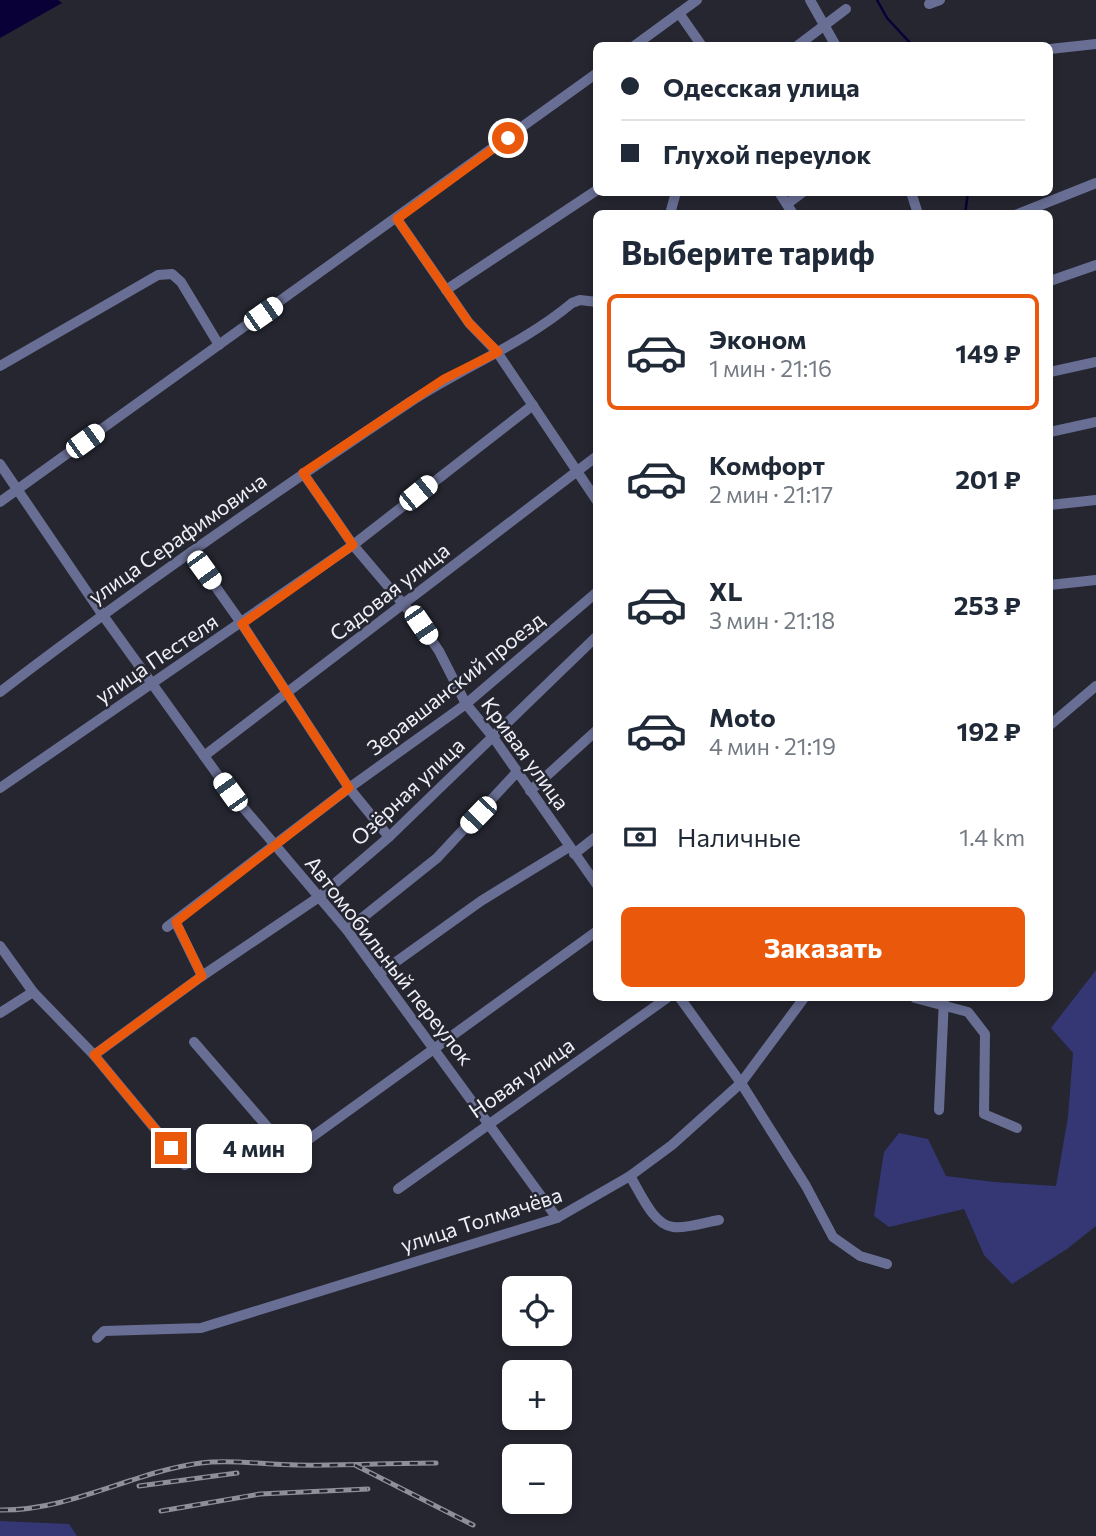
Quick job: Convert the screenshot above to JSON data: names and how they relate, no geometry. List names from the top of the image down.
{
  "streets": {
    "street": [
      "улица Серафимовича",
      "Садовая улица",
      "улица Пестеля",
      "Зеравшанский проезд",
      "Кривая улица",
      "Озёрная улица",
      "Автомобильный переулок",
      "Новая улица",
      "улица Толмачёва"
    ]
  },
  "crossings": [
    ["улица Серафимовича", "Кривая улица"],
    ["улица Серафимовича", "Автомобильный переулок"],
    ["Садовая улица", "Кривая улица"],
    ["Садовая улица", "Автомобильный переулок"],
    ["улица Пестеля", "Кривая улица"],
    ["улица Пестеля", "Автомобильный переулок"],
    ["Зеравшанский проезд", "Кривая улица"],
    ["Зеравшанский проезд", "Озёрная улица"],
    ["Зеравшанский проезд", "Автомобильный переулок"],
    ["Кривая улица", "Озёрная улица"],
    ["Озёрная улица", "Автомобильный переулок"],
    ["Автомобильный переулок", "Новая улица"],
    ["Автомобильный переулок", "улица Толмачёва"]
  ],
  "page": {
    "banner": ["Одесская улица", "Глухой переулок"],
    "heading": "Выберите тариф",
    "list": [
      {
        "name": "Эконом",
        "note": "1 мин · 21:16",
        "value": "149 ₽"
      },
      {
        "name": "Комфорт",
        "note": "2 мин · 21:17",
        "value": "201 ₽"
      },
      {
        "name": "XL",
        "note": "3 мин · 21:18",
        "value": "253 ₽"
      },
      {
        "name": "Moto",
        "note": "4 мин · 21:19",
        "value": "192 ₽"
      }
    ],
    "pay": ["Наличные", "1.4 km"],
    "buttons": "Заказать",
    "bubble": "4 мин",
    "map_buttons": ["+", "−"]
  }
}
